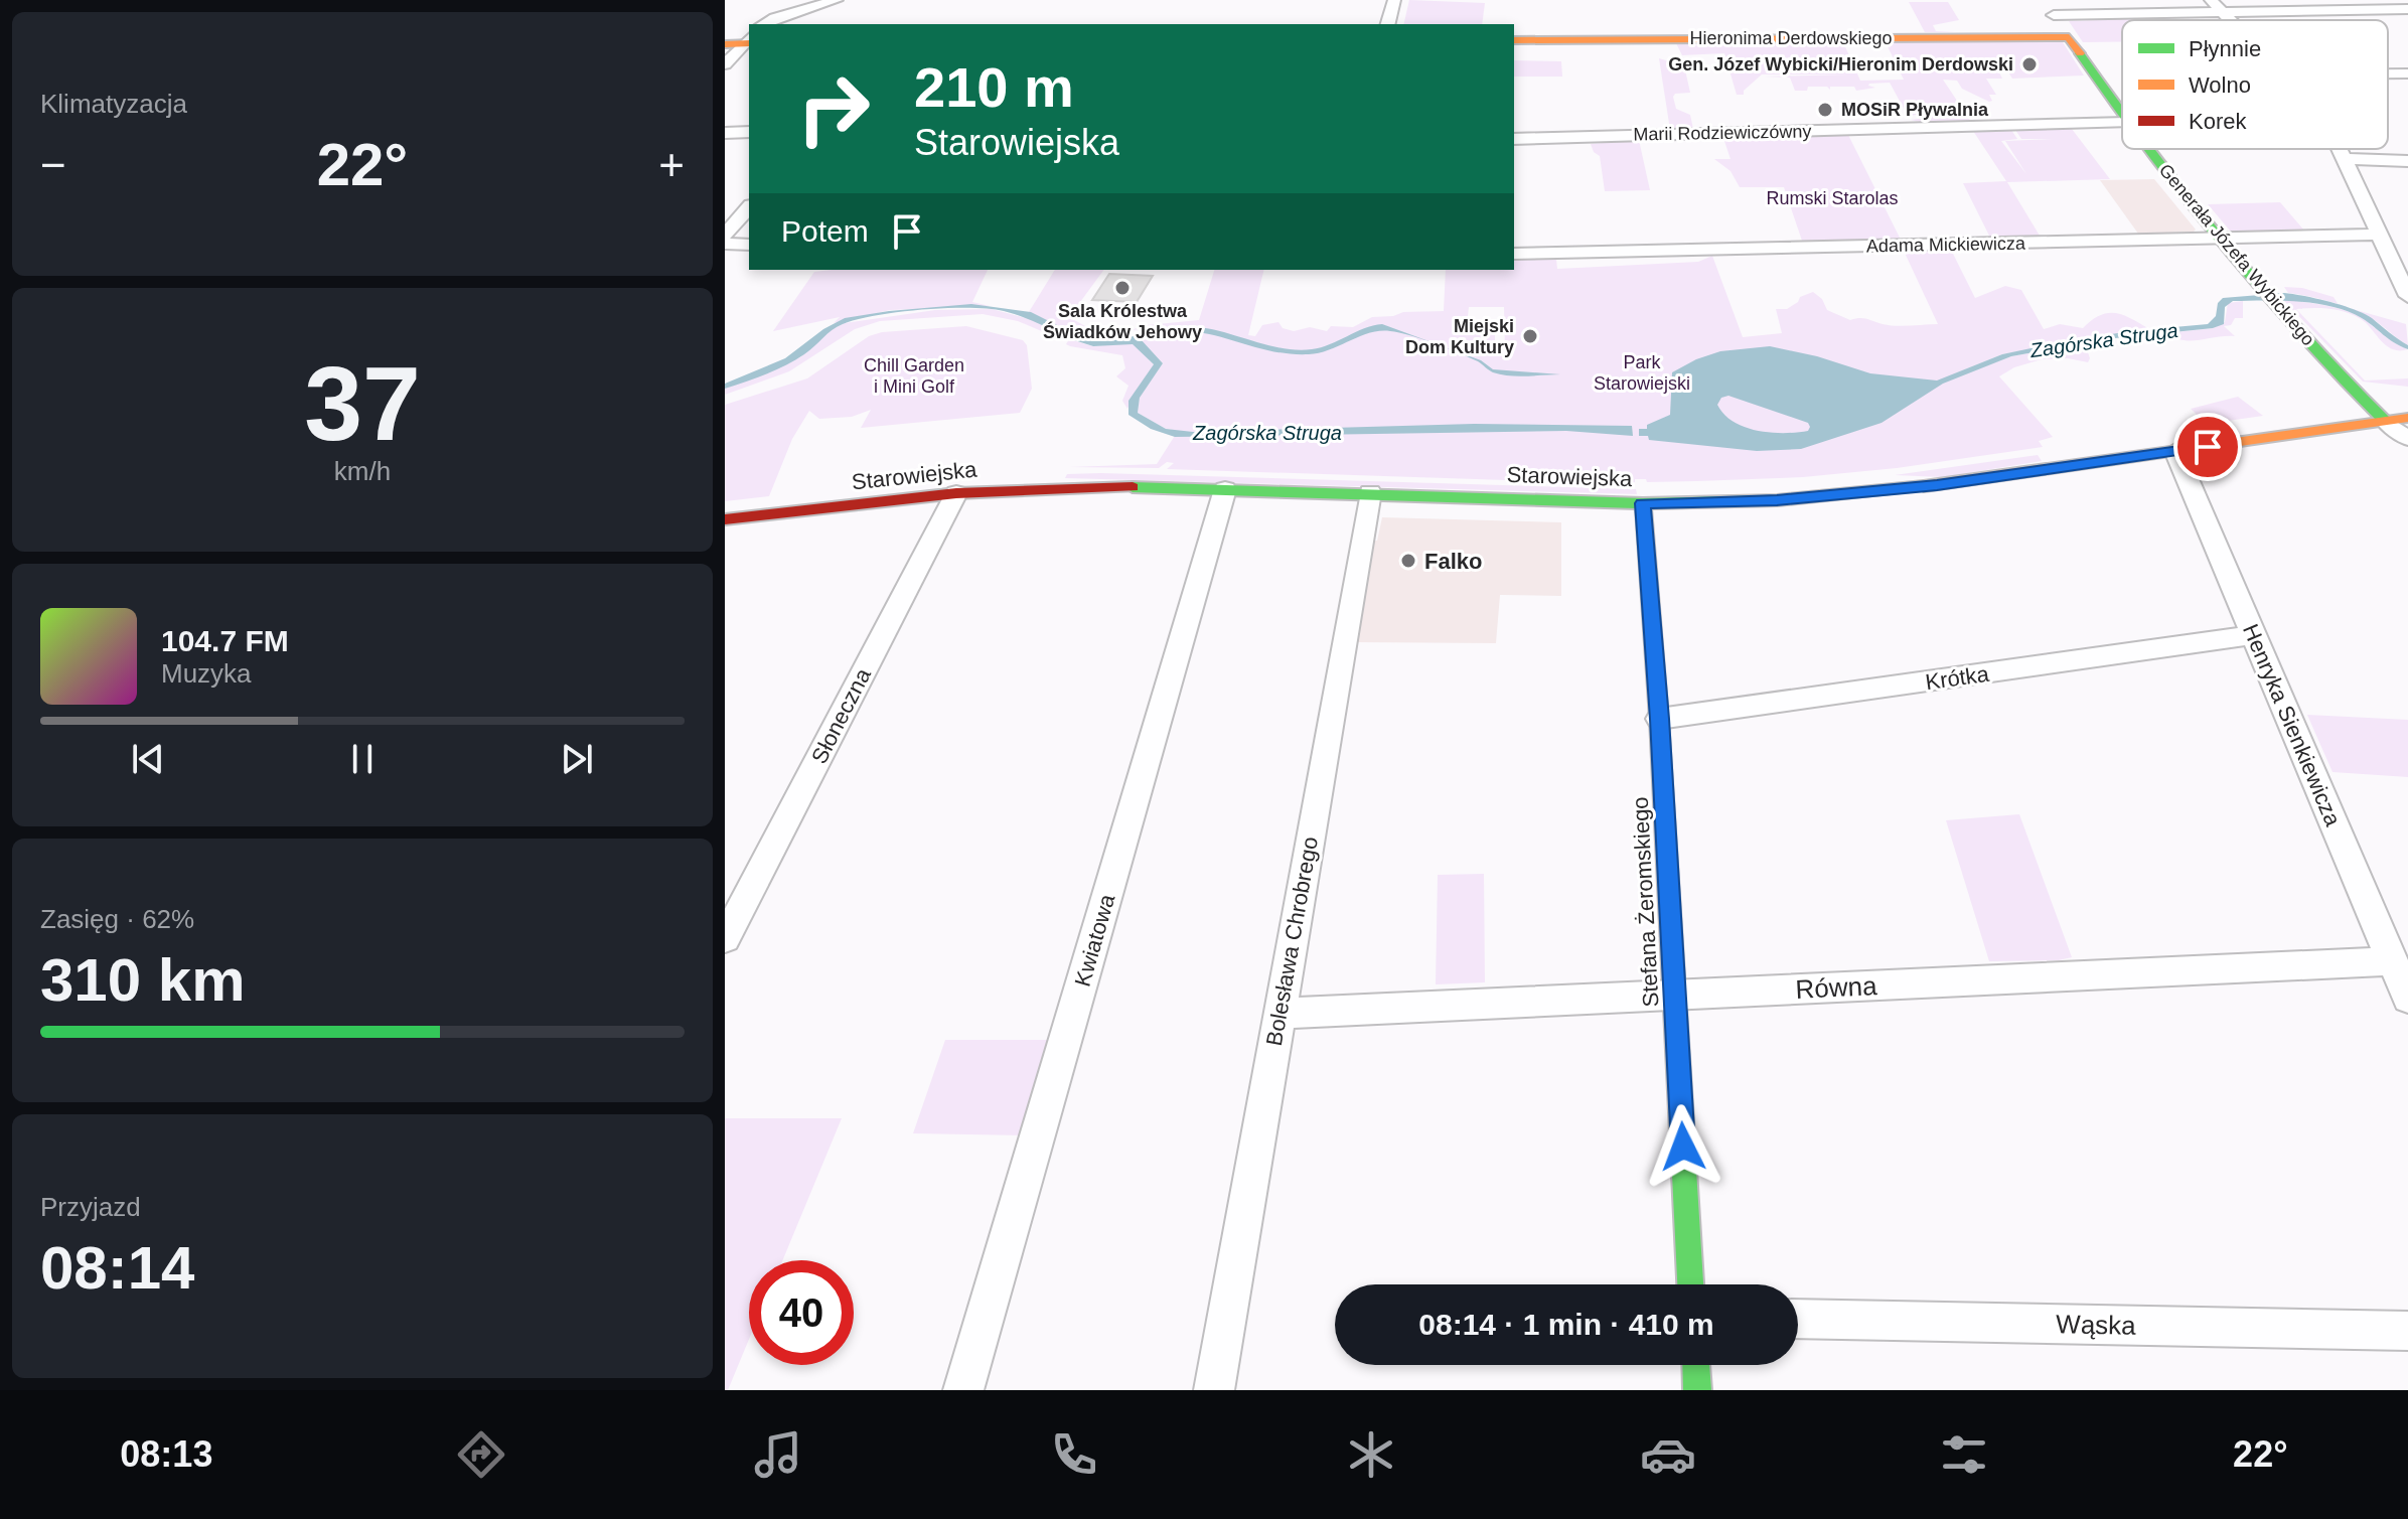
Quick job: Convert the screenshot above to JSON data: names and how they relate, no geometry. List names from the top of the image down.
{
  "streets": {
    "street": [
      "Hieronima Derdowskiego",
      "Marii Rodziewiczówny",
      "Adama Mickiewicza",
      "Generała Józefa Wybickiego",
      "Starowiejska",
      "Krótka",
      "Słoneczna",
      "Henryka Sienkiewicza",
      "Stefana Żeromskiego",
      "Kwiatowa",
      "Bolesława Chrobrego",
      "Równa",
      "Wąska"
    ]
  },
  "crossings": [
    ["Hieronima Derdowskiego", "Generała Józefa Wybickiego"],
    ["Adama Mickiewicza", "Generała Józefa Wybickiego"],
    ["Generała Józefa Wybickiego", "Starowiejska"],
    ["Starowiejska", "Słoneczna"],
    ["Starowiejska", "Henryka Sienkiewicza"],
    ["Starowiejska", "Stefana Żeromskiego"],
    ["Starowiejska", "Kwiatowa"],
    ["Starowiejska", "Bolesława Chrobrego"],
    ["Krótka", "Henryka Sienkiewicza"],
    ["Krótka", "Stefana Żeromskiego"],
    ["Henryka Sienkiewicza", "Równa"],
    ["Stefana Żeromskiego", "Równa"],
    ["Bolesława Chrobrego", "Równa"]
  ],
  "water": ["Zagórska Struga"],
  "parks": ["Rumski Starolas", "Park Starowiejski", "Chill Garden i Mini Golf"],
  "places": [
    "Gen. Józef Wybicki/Hieronim Derdowski",
    "MOSiR Pływalnia",
    "Sala Królestwa Świadków Jehowy",
    "Miejski Dom Kultury",
    "Falko"
  ],
  "legend": ["Płynnie", "Wolno", "Korek"],
  "page": {
    "tile": [
      "Klimatyzacja",
      ["37", "km/h"],
      ["Zasięg · 62%", "310 km"],
      ["Przyjazd", "08:14"]
    ],
    "turn": ["210 m", "Starowiejska"],
    "heat": ["−", "22°", "+"],
    "then": "Potem",
    "song": ["104.7 FM", "Muzyka"],
    "limit": "40",
    "trip": "08:14 · 1 min · 410 m",
    "tabs": ["08:13", "22°"]
  }
}
